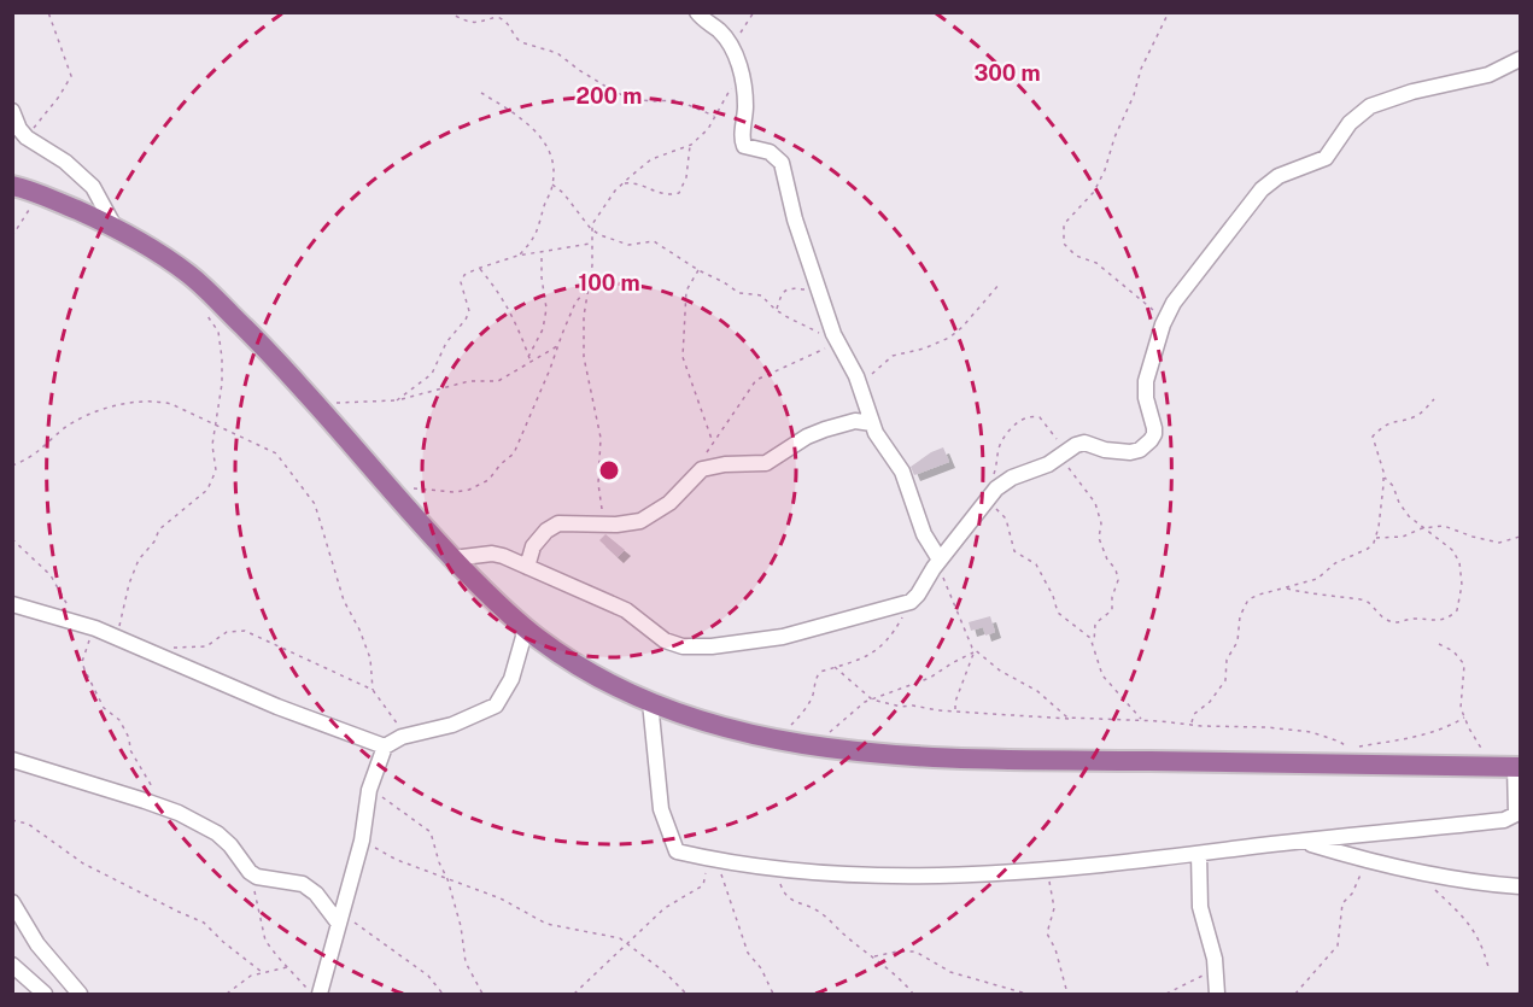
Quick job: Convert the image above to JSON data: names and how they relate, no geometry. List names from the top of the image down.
{
  "rings": ["300 m", "200 m", "100 m"]
}
